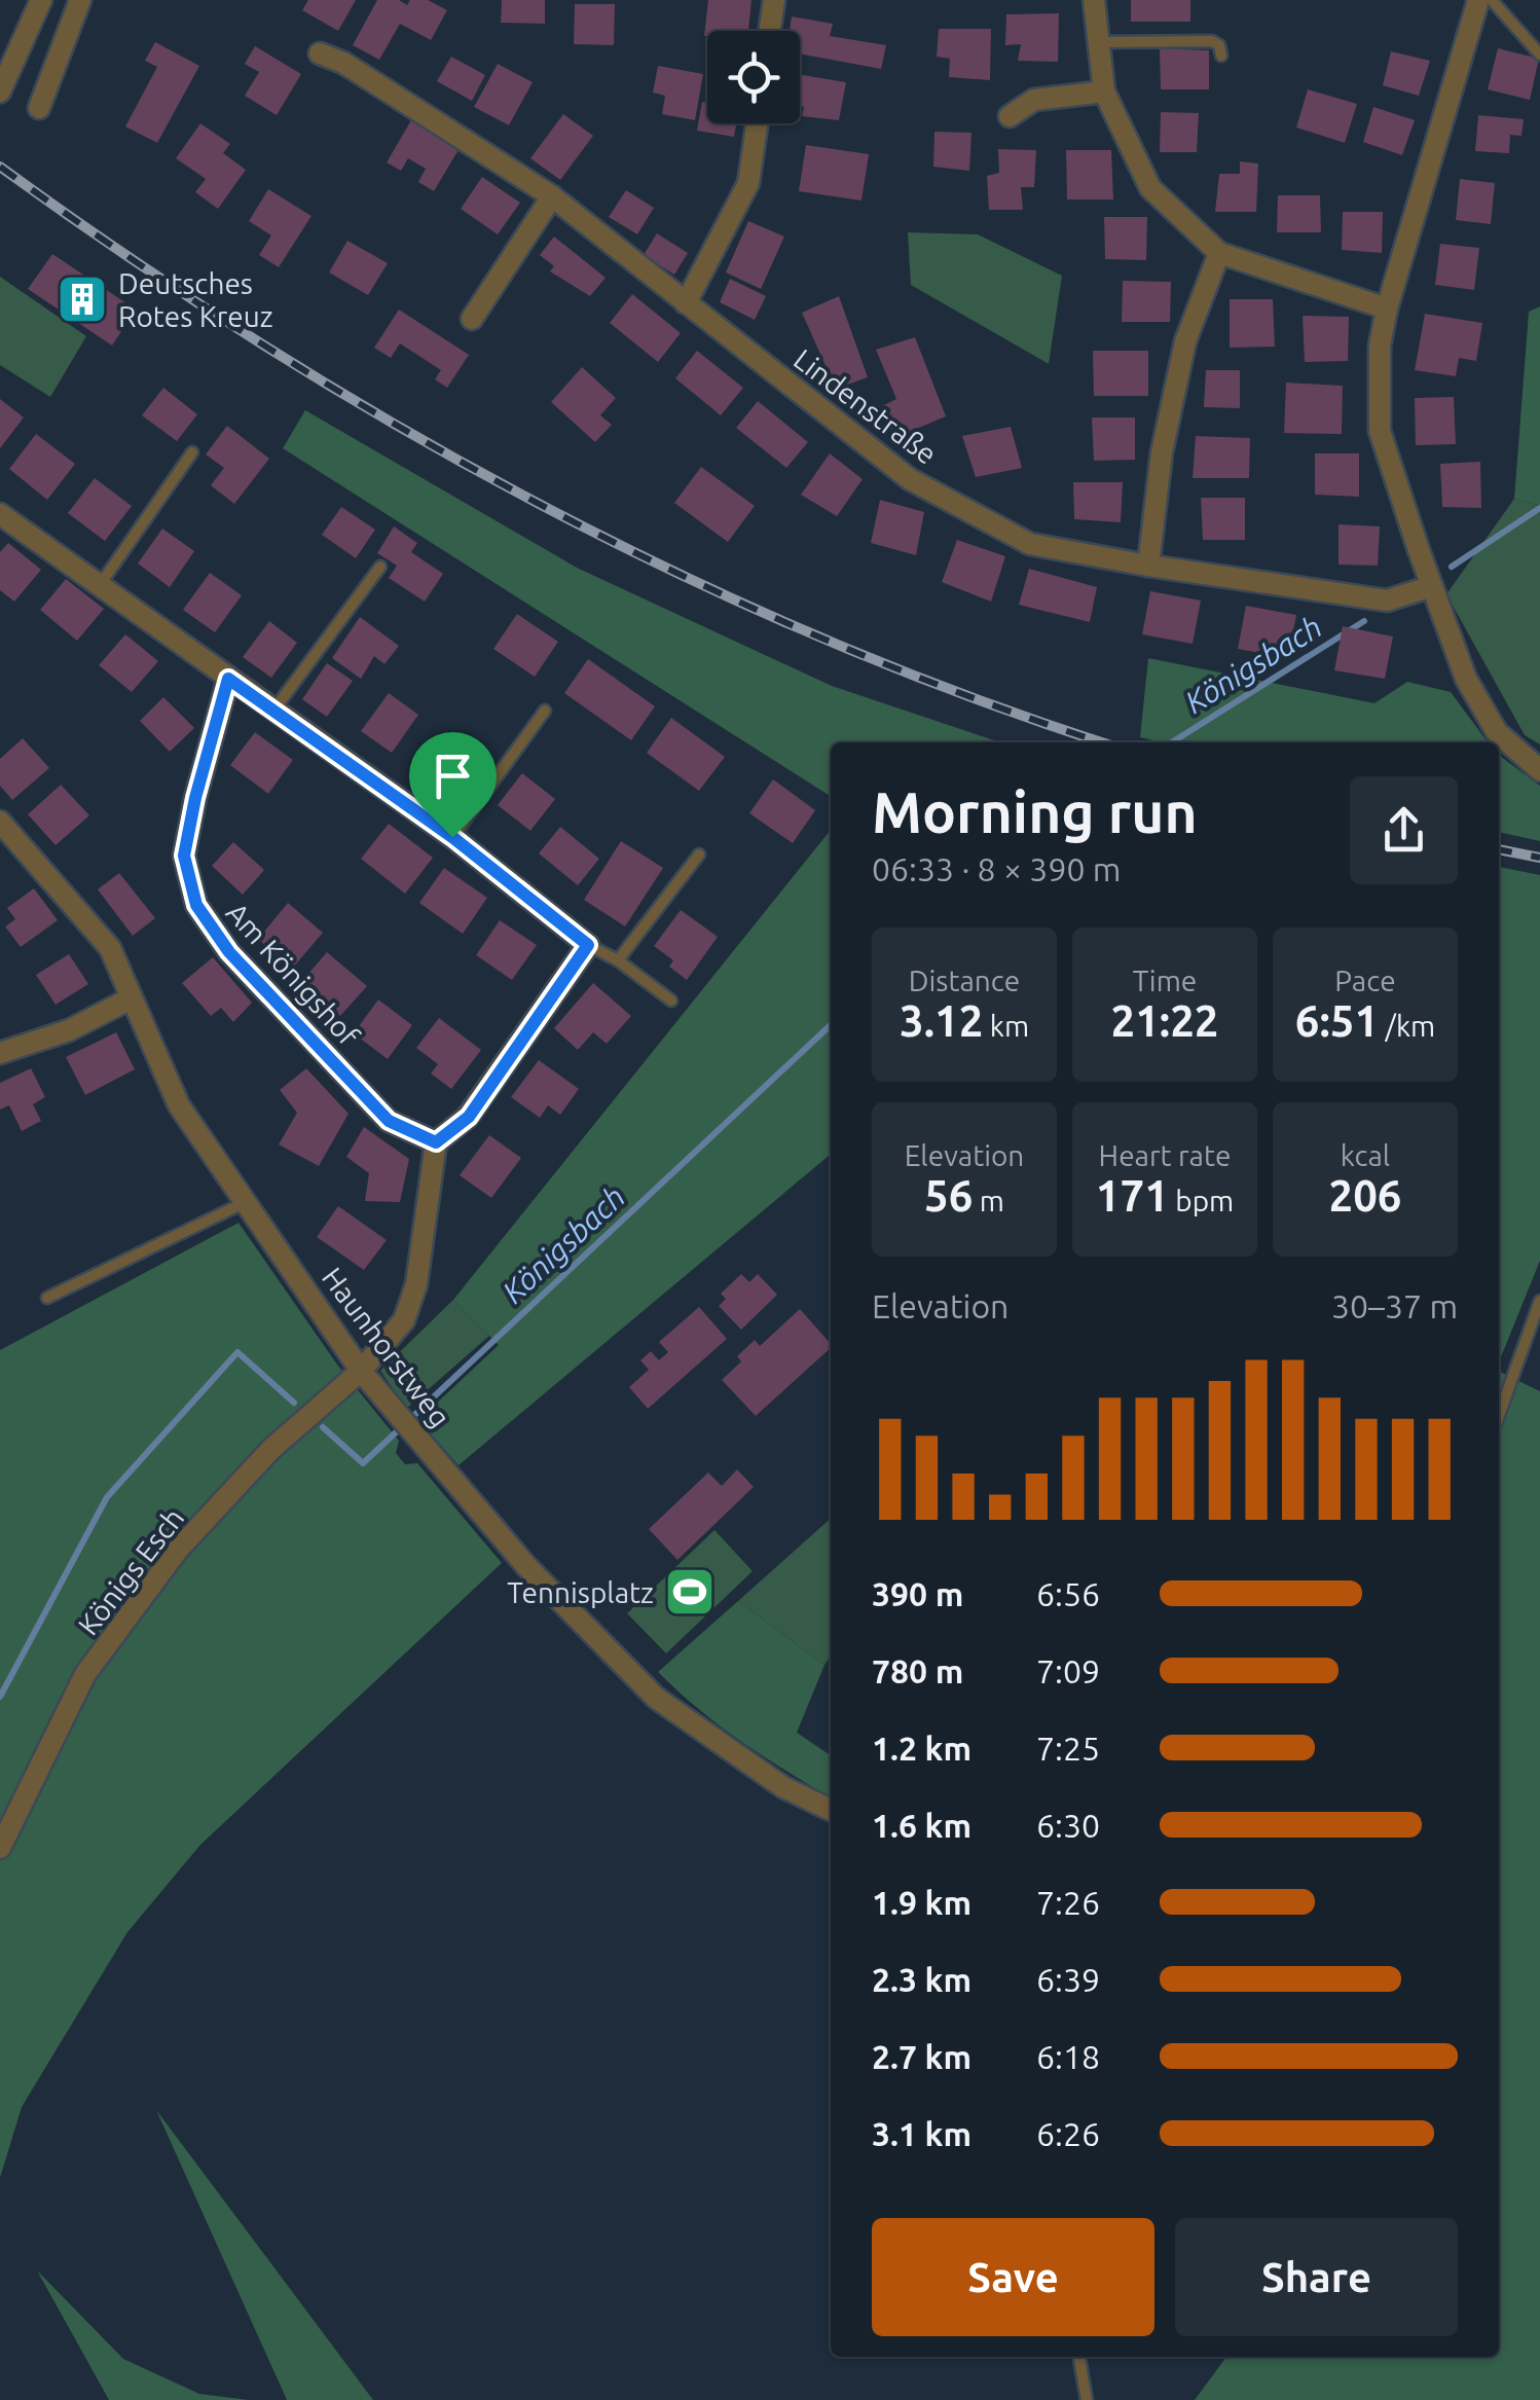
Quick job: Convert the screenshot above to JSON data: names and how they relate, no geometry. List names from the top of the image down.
{
  "streets": {
    "street": [
      "Lindenstraße",
      "Am Königshof",
      "Haunhorstweg",
      "Königs Esch"
    ]
  },
  "crossings": [
    ["Haunhorstweg", "Königs Esch"]
  ],
  "water": ["Königsbach"],
  "places": {
    "building": ["Deutsches Rotes Kreuz"],
    "sports": ["Tennisplatz"]
  },
  "page": {
    "heading": ["Morning run", "06:33 · 8 × 390 m"],
    "stats": [
      ["Distance", "3.12 km"],
      ["Time", "21:22"],
      ["Pace", "6:51 /km"],
      ["Elevation", "56 m"],
      ["Heart rate", "171 bpm"],
      ["kcal", "206"]
    ],
    "chart": ["Elevation", "30–37 m"],
    "list": [
      {
        "name": "390 m",
        "note": "6:56"
      },
      {
        "name": "780 m",
        "note": "7:09"
      },
      {
        "name": "1.2 km",
        "note": "7:25"
      },
      {
        "name": "1.6 km",
        "note": "6:30"
      },
      {
        "name": "1.9 km",
        "note": "7:26"
      },
      {
        "name": "2.3 km",
        "note": "6:39"
      },
      {
        "name": "2.7 km",
        "note": "6:18"
      },
      {
        "name": "3.1 km",
        "note": "6:26"
      }
    ],
    "buttons": ["Save", "Share"]
  }
}
